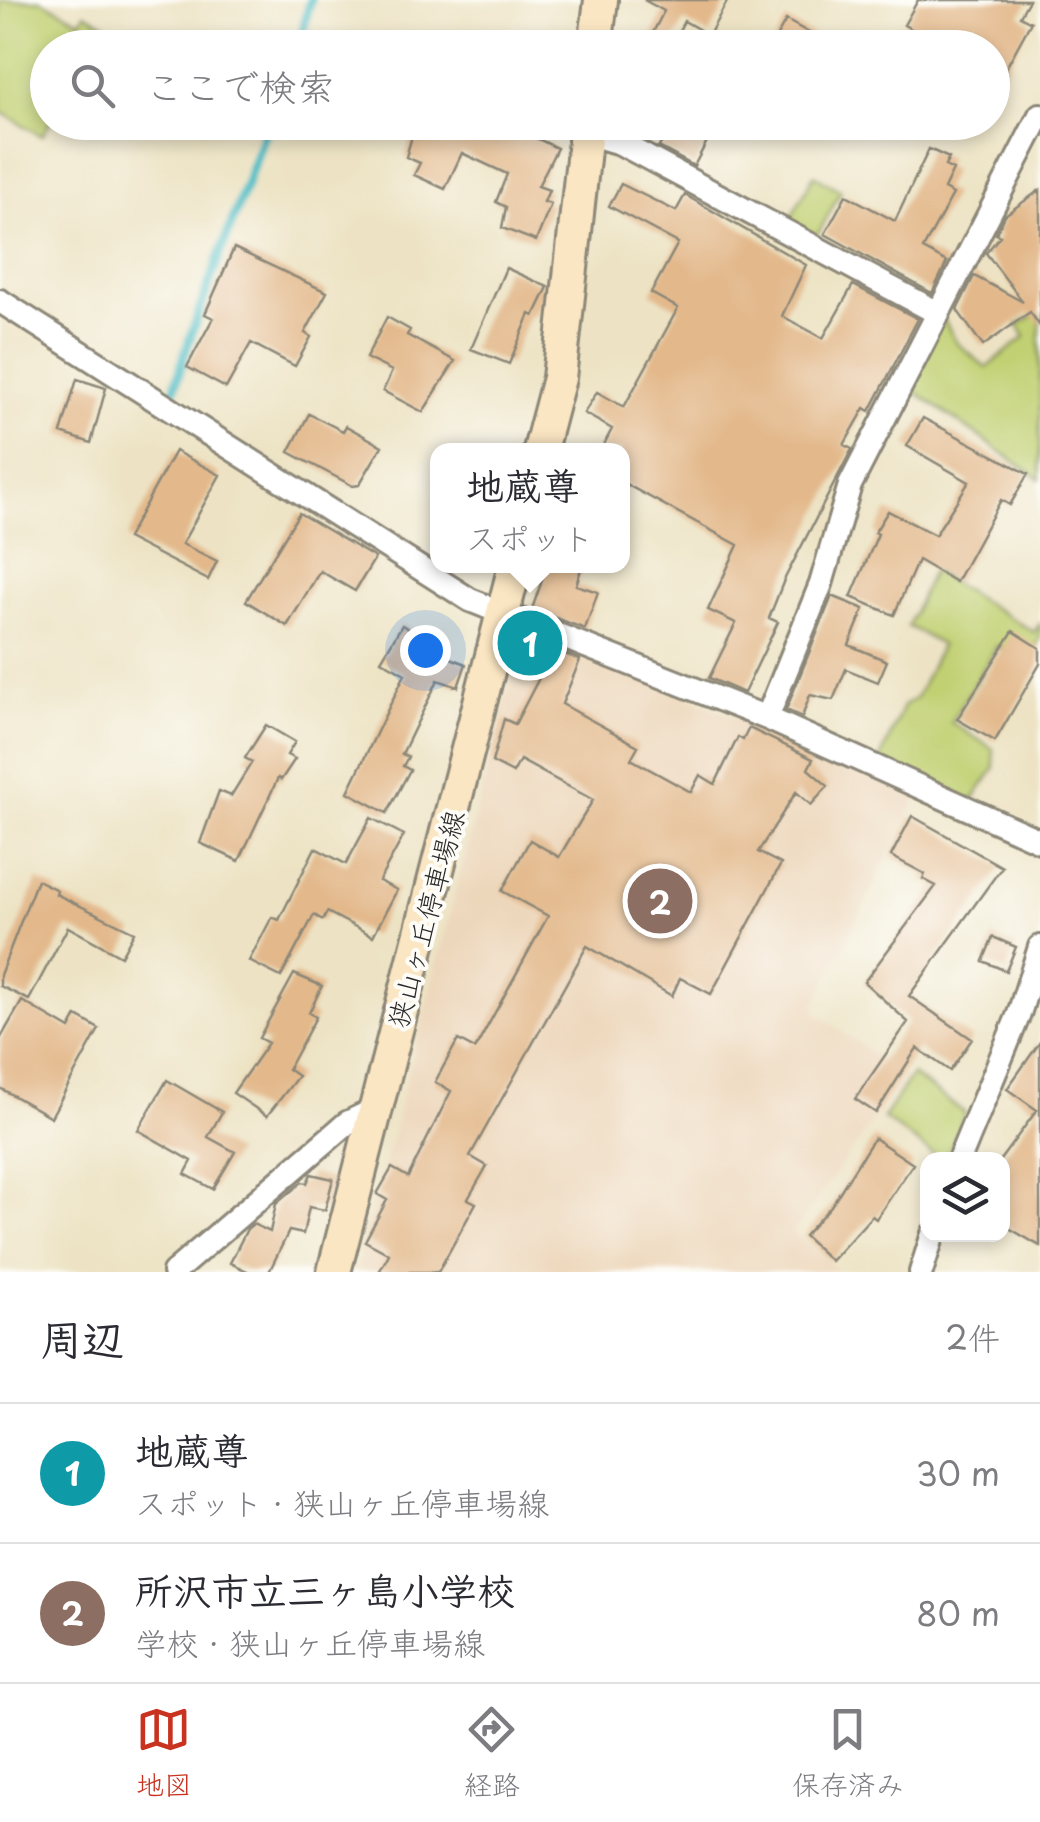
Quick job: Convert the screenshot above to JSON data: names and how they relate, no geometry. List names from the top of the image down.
{
  "streets": {
    "main road": ["狭山ヶ丘停車場線"]
  },
  "page": {
    "search": "ここで検索",
    "popup": ["地蔵尊", "スポット"],
    "pins": ["1", "2"],
    "heading": ["周辺", "2件"],
    "list": [
      {
        "mark": "1",
        "name": "地蔵尊",
        "note": "スポット · 狭山ヶ丘停車場線",
        "value": "30 m"
      },
      {
        "mark": "2",
        "name": "所沢市立三ヶ島小学校",
        "note": "学校 · 狭山ヶ丘停車場線",
        "value": "80 m"
      }
    ],
    "nav": ["地図", "経路", "保存済み"]
  }
}
